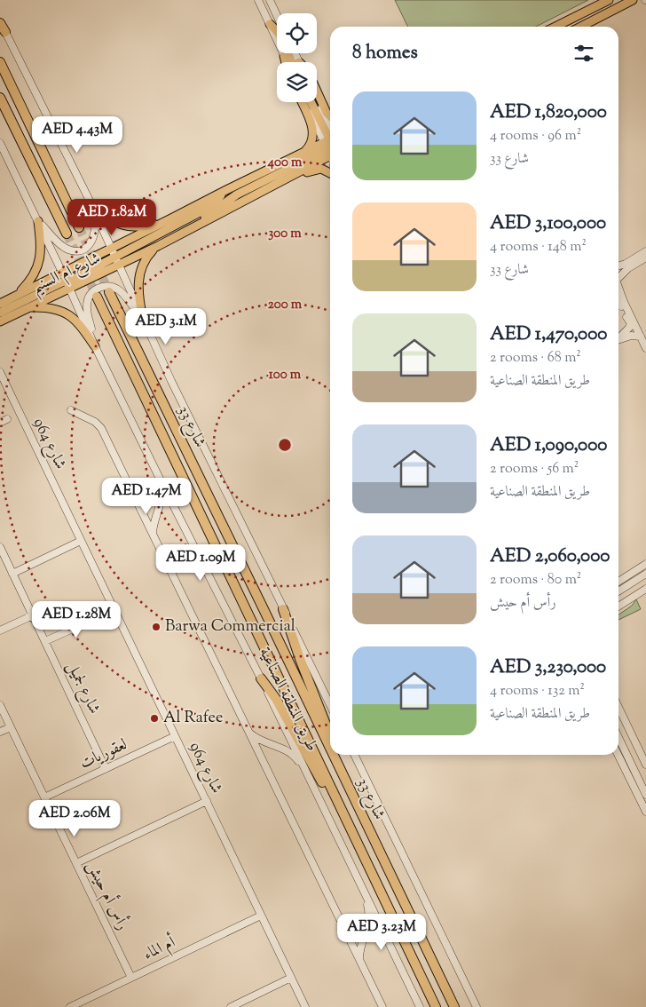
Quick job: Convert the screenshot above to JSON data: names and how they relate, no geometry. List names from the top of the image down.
{
  "streets": {
    "highway": ["شارع 33"],
    "main road": ["شارع ام السنيم"],
    "street": [
      "شارع 964",
      "شارع لجميل",
      "طريق المنطقة الصناعية",
      "لعقوريات",
      "رأس أم حيش",
      "أم الماء"
    ]
  },
  "crossings": [
    ["شارع ام السنيم", "شارع 33"],
    ["شارع ام السنيم", "طريق المنطقة الصناعية"],
    ["شارع 964", "لعقوريات"],
    ["شارع 964", "أم الماء"],
    ["شارع لجميل", "لعقوريات"],
    ["لعقوريات", "رأس أم حيش"],
    ["رأس أم حيش", "أم الماء"]
  ],
  "places": ["Barwa Commercial", "Al Rafee"],
  "page": {
    "heading": "8 homes",
    "list": [
      {
        "name": "AED 1,820,000",
        "note": "4 rooms · 96 m² · شارع 33"
      },
      {
        "name": "AED 3,100,000",
        "note": "4 rooms · 148 m² · شارع 33"
      },
      {
        "name": "AED 1,470,000",
        "note": "2 rooms · 68 m² · طريق المنطقة الصناعية"
      },
      {
        "name": "AED 1,090,000",
        "note": "2 rooms · 56 m² · طريق المنطقة الصناعية"
      },
      {
        "name": "AED 2,060,000",
        "note": "2 rooms · 80 m² · رأس أم حيش"
      },
      {
        "name": "AED 3,230,000",
        "note": "4 rooms · 132 m² · طريق المنطقة الصناعية"
      }
    ],
    "price": [
      "AED 4.43M",
      "AED 1.82M",
      "AED 3.1M",
      "AED 1.47M",
      "AED 1.09M",
      "AED 1.28M",
      "AED 2.06M",
      "AED 3.23M"
    ]
  },
  "rings": [
    "400 m",
    "300 m",
    "200 m",
    "100 m"
  ]
}
